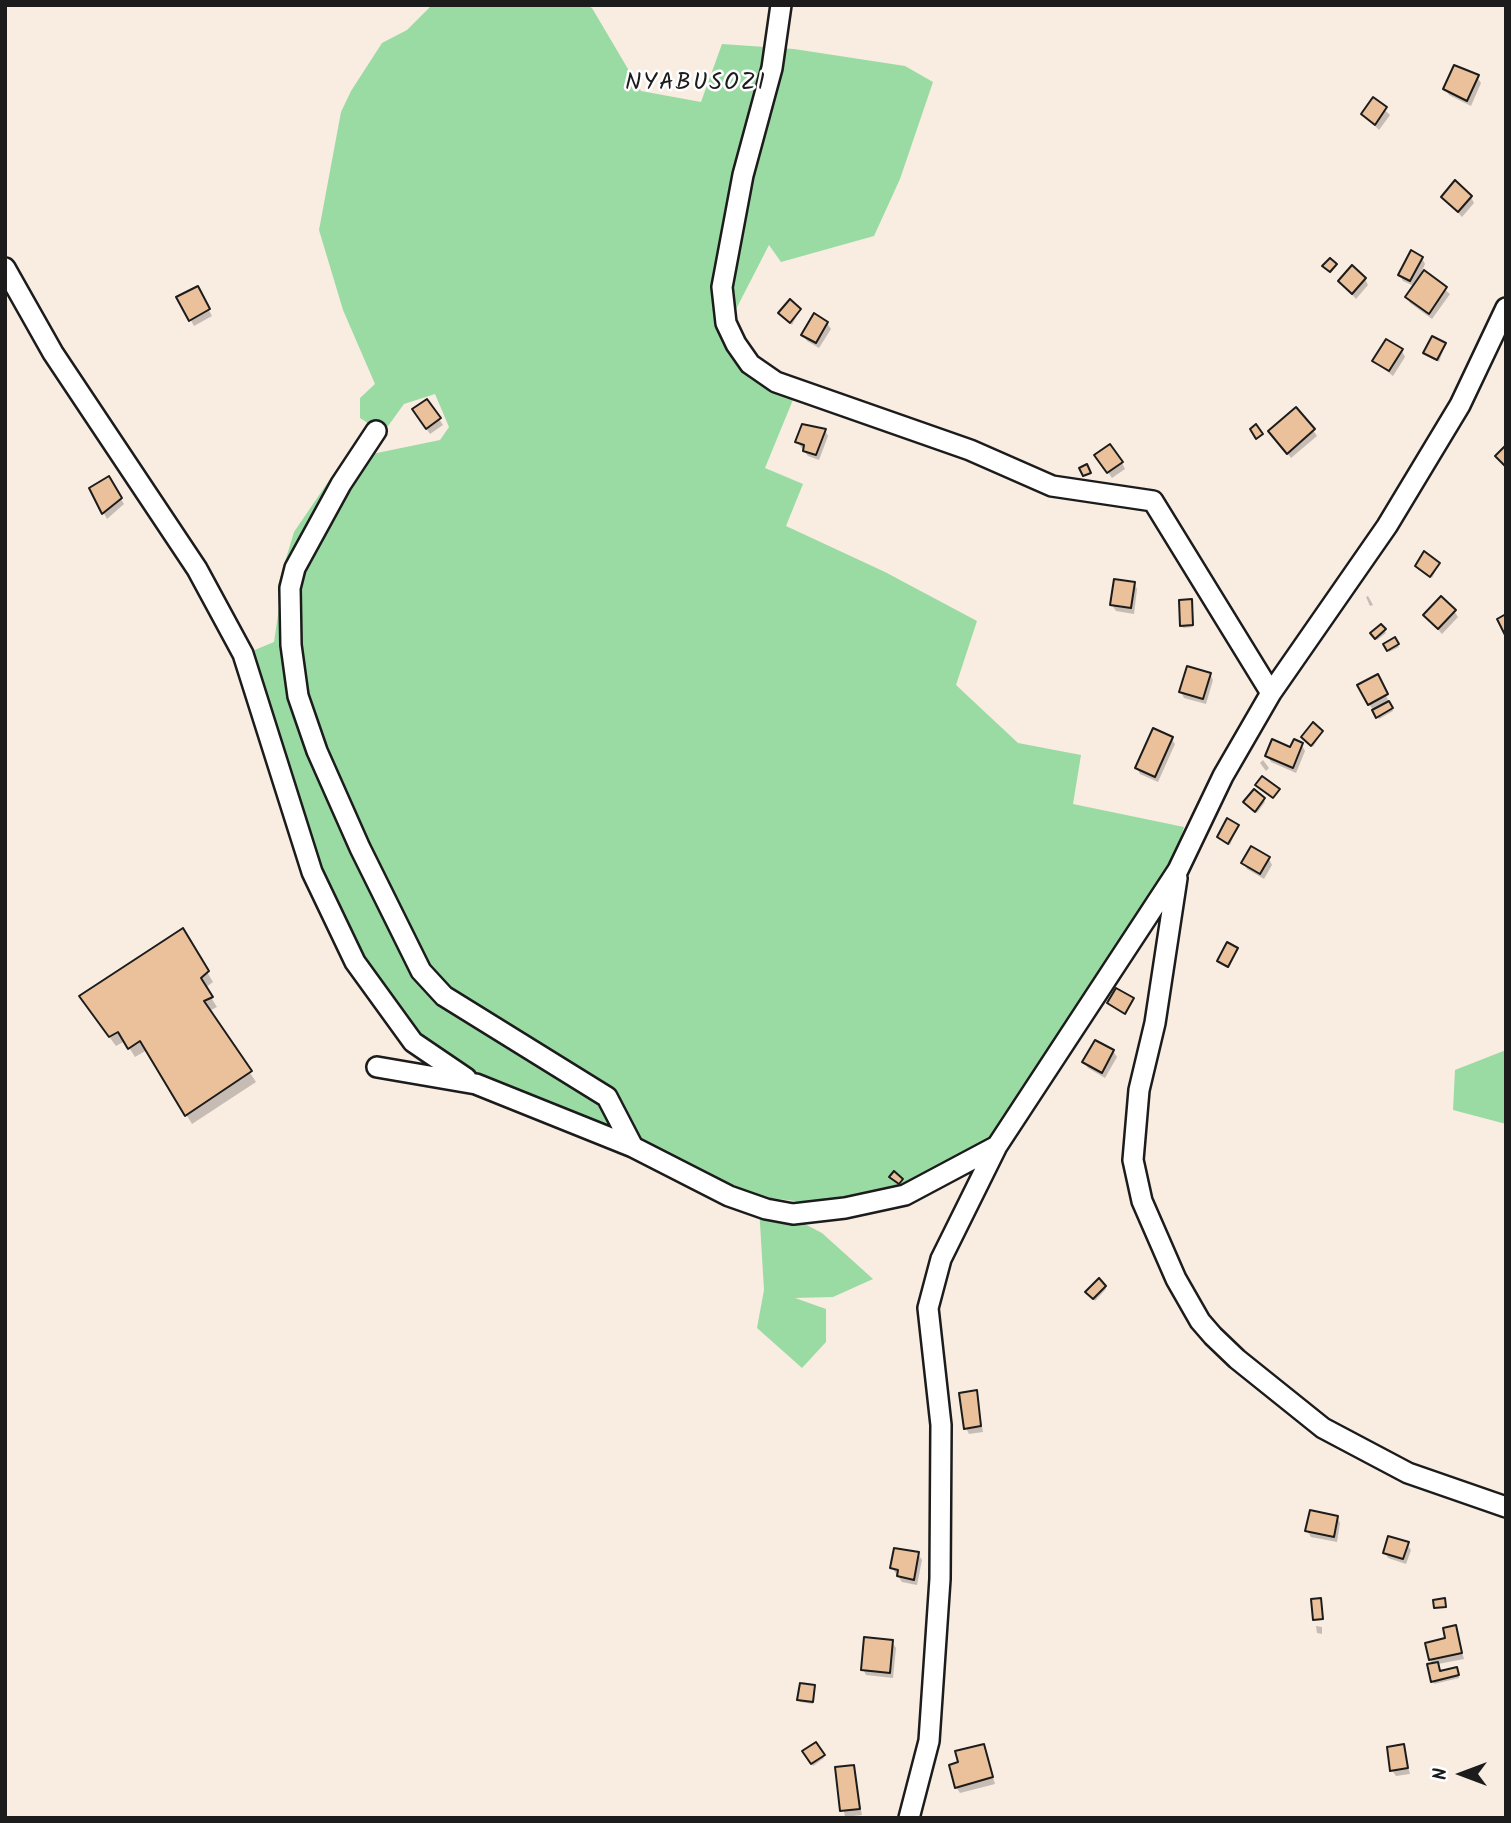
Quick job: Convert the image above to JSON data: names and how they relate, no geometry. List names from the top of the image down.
{
  "districts": ["NYABUSOZI"],
  "north": "left"
}
